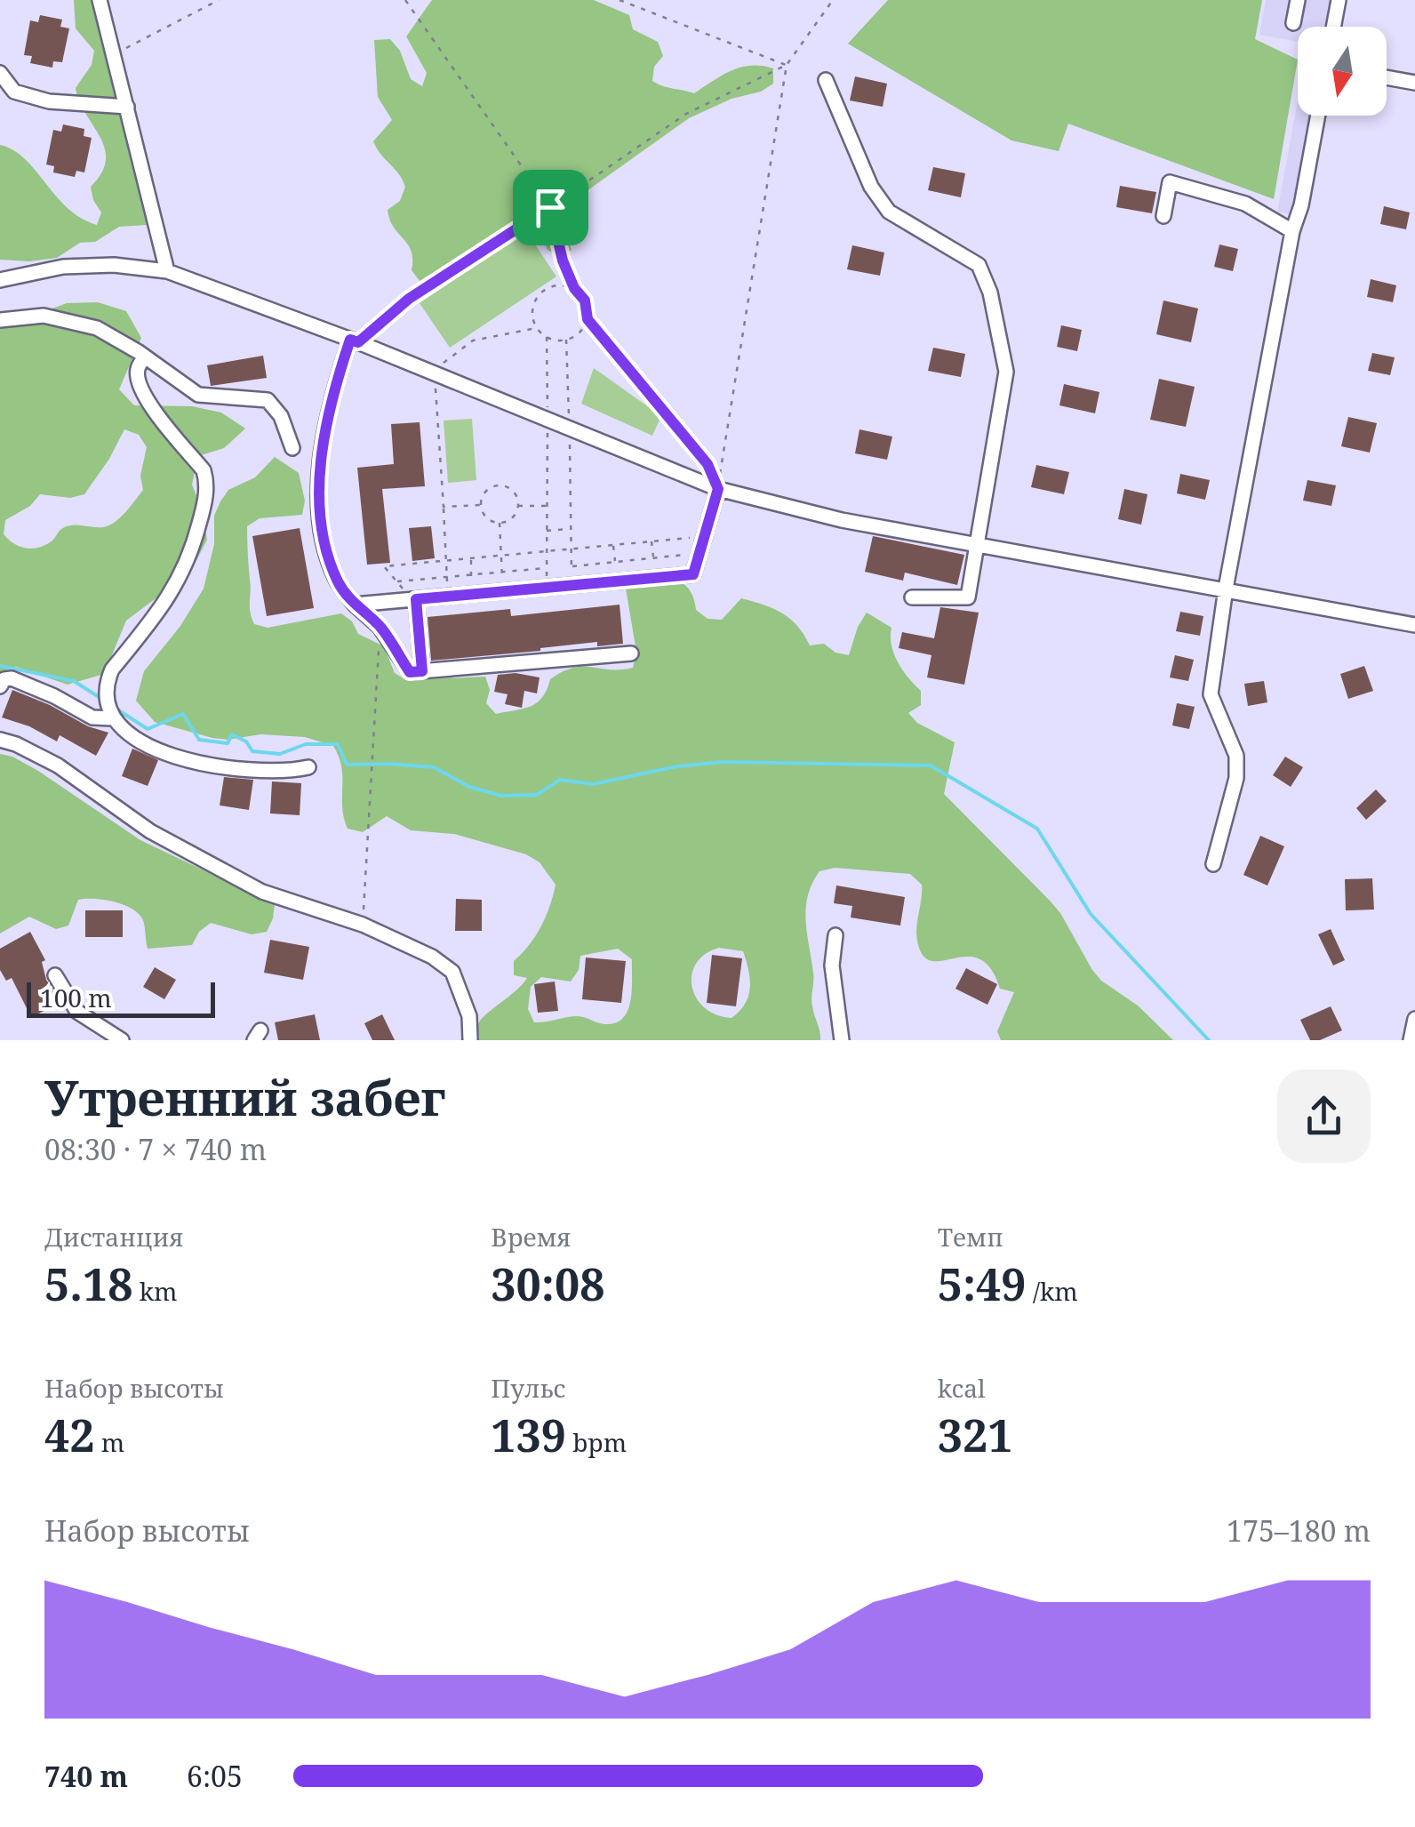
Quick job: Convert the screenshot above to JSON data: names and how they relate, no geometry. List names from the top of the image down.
{
  "scale_bar": "100 m",
  "north": "bottom",
  "page": {
    "scale": "100 m",
    "heading": ["Утренний забег", "08:30 · 7 × 740 m"],
    "stats": [
      ["Дистанция", "5.18 km"],
      ["Время", "30:08"],
      ["Темп", "5:49 /km"],
      ["Набор высоты", "42 m"],
      ["Пульс", "139 bpm"],
      ["kcal", "321"]
    ],
    "chart": ["Набор высоты", "175–180 m"],
    "list": [
      {
        "name": "740 m",
        "note": "6:05"
      }
    ]
  }
}
